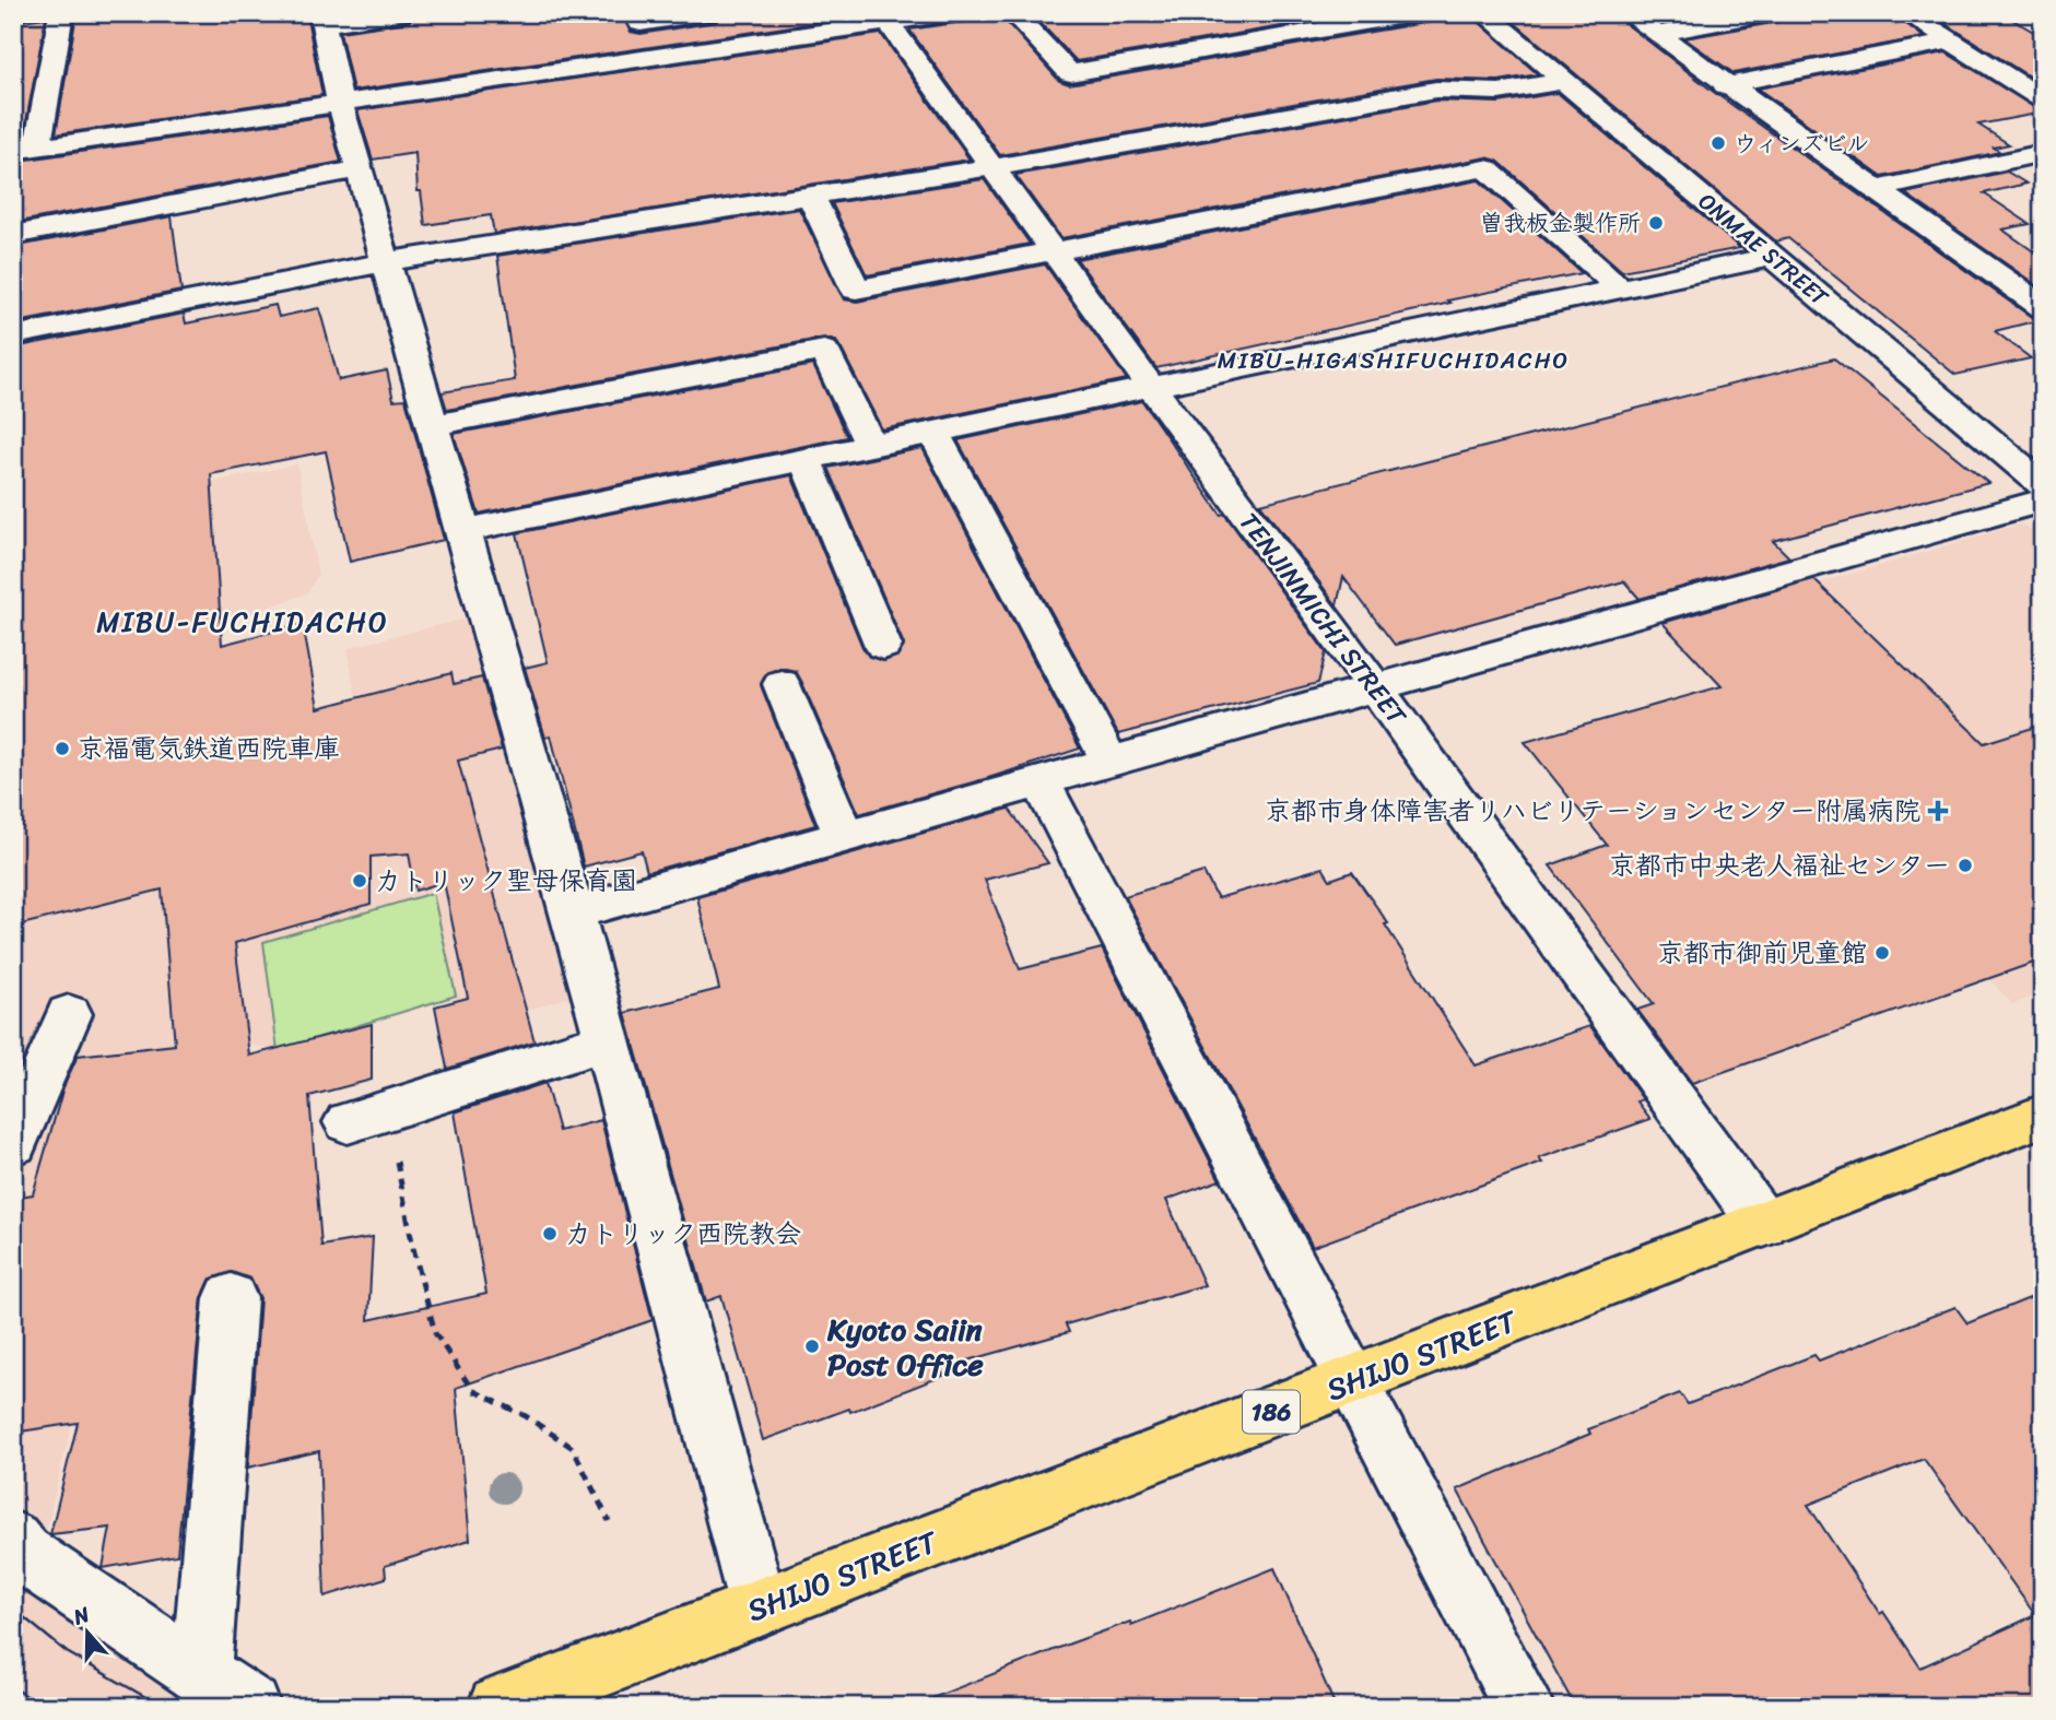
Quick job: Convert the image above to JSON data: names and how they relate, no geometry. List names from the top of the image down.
{
  "streets": {
    "main road": ["SHIJO STREET", "186"],
    "street": ["ONMAE STREET", "TENJINMICHI STREET"]
  },
  "crossings": [
    ["TENJINMICHI STREET", "SHIJO STREET"]
  ],
  "districts": ["MIBU-HIGASHIFUCHIDACHO", "MIBU-FUCHIDACHO"],
  "places": {
    "other": [
      "ウィンズビル",
      "曽我板金製作所",
      "京福電気鉄道西院車庫",
      "京都市中央老人福祉センター",
      "カトリック聖母保育園",
      "京都市御前児童館",
      "カトリック西院教会",
      "Kyoto Saiin Post Office"
    ],
    "health": ["京都市身体障害者リハビリテーションセンター附属病院"]
  },
  "north": "top"
}
